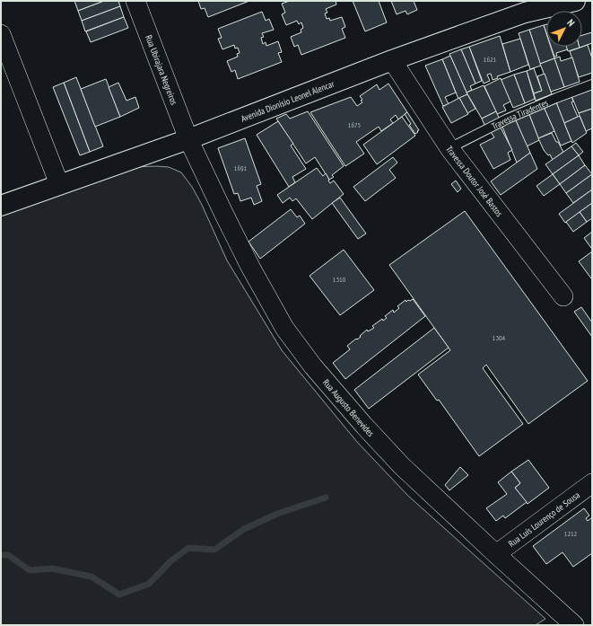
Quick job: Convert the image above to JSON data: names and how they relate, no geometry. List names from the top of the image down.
{
  "streets": {
    "main road": ["Avenida Dionísio Leonel Alencar"],
    "street": [
      "Rua Ubirajara Negreiros",
      "Travessa Doutor José Bastos",
      "Rua Augusto Benevides",
      "Rua Luís Lourenço de Sousa"
    ],
    "lane": ["Travessa Tiradentes"]
  },
  "crossings": [
    ["Rua Ubirajara Negreiros", "Avenida Dionísio Leonel Alencar"],
    ["Rua Ubirajara Negreiros", "Rua Augusto Benevides"],
    ["Avenida Dionísio Leonel Alencar", "Travessa Doutor José Bastos"],
    ["Avenida Dionísio Leonel Alencar", "Rua Augusto Benevides"],
    ["Travessa Tiradentes", "Travessa Doutor José Bastos"],
    ["Rua Augusto Benevides", "Rua Luís Lourenço de Sousa"]
  ],
  "house_numbers": [
    "1621",
    "1675",
    "1691",
    "1310",
    "1304",
    "1212"
  ],
  "north": "top right"
}
